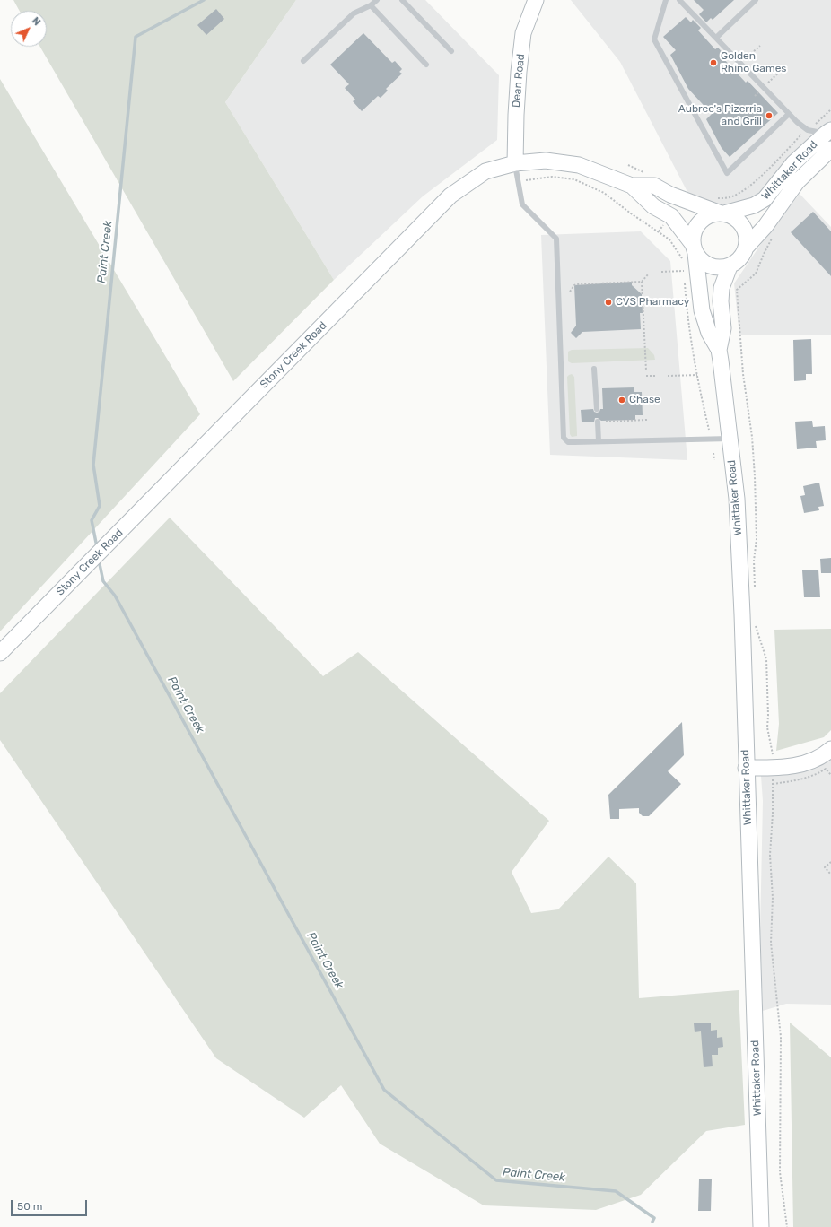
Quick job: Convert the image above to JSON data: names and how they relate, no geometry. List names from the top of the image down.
{
  "streets": {
    "main road": ["Dean Road", "Whittaker Road", "Stony Creek Road"]
  },
  "crossings": [
    ["Dean Road", "Stony Creek Road"],
    ["Whittaker Road", "Stony Creek Road"]
  ],
  "water": ["Paint Creek"],
  "places": [
    "Golden Rhino Games",
    "Aubree's Pizerria and Grill",
    "CVS Pharmacy",
    "Chase"
  ],
  "scale_bar": "50 m",
  "north": "top right"
}
